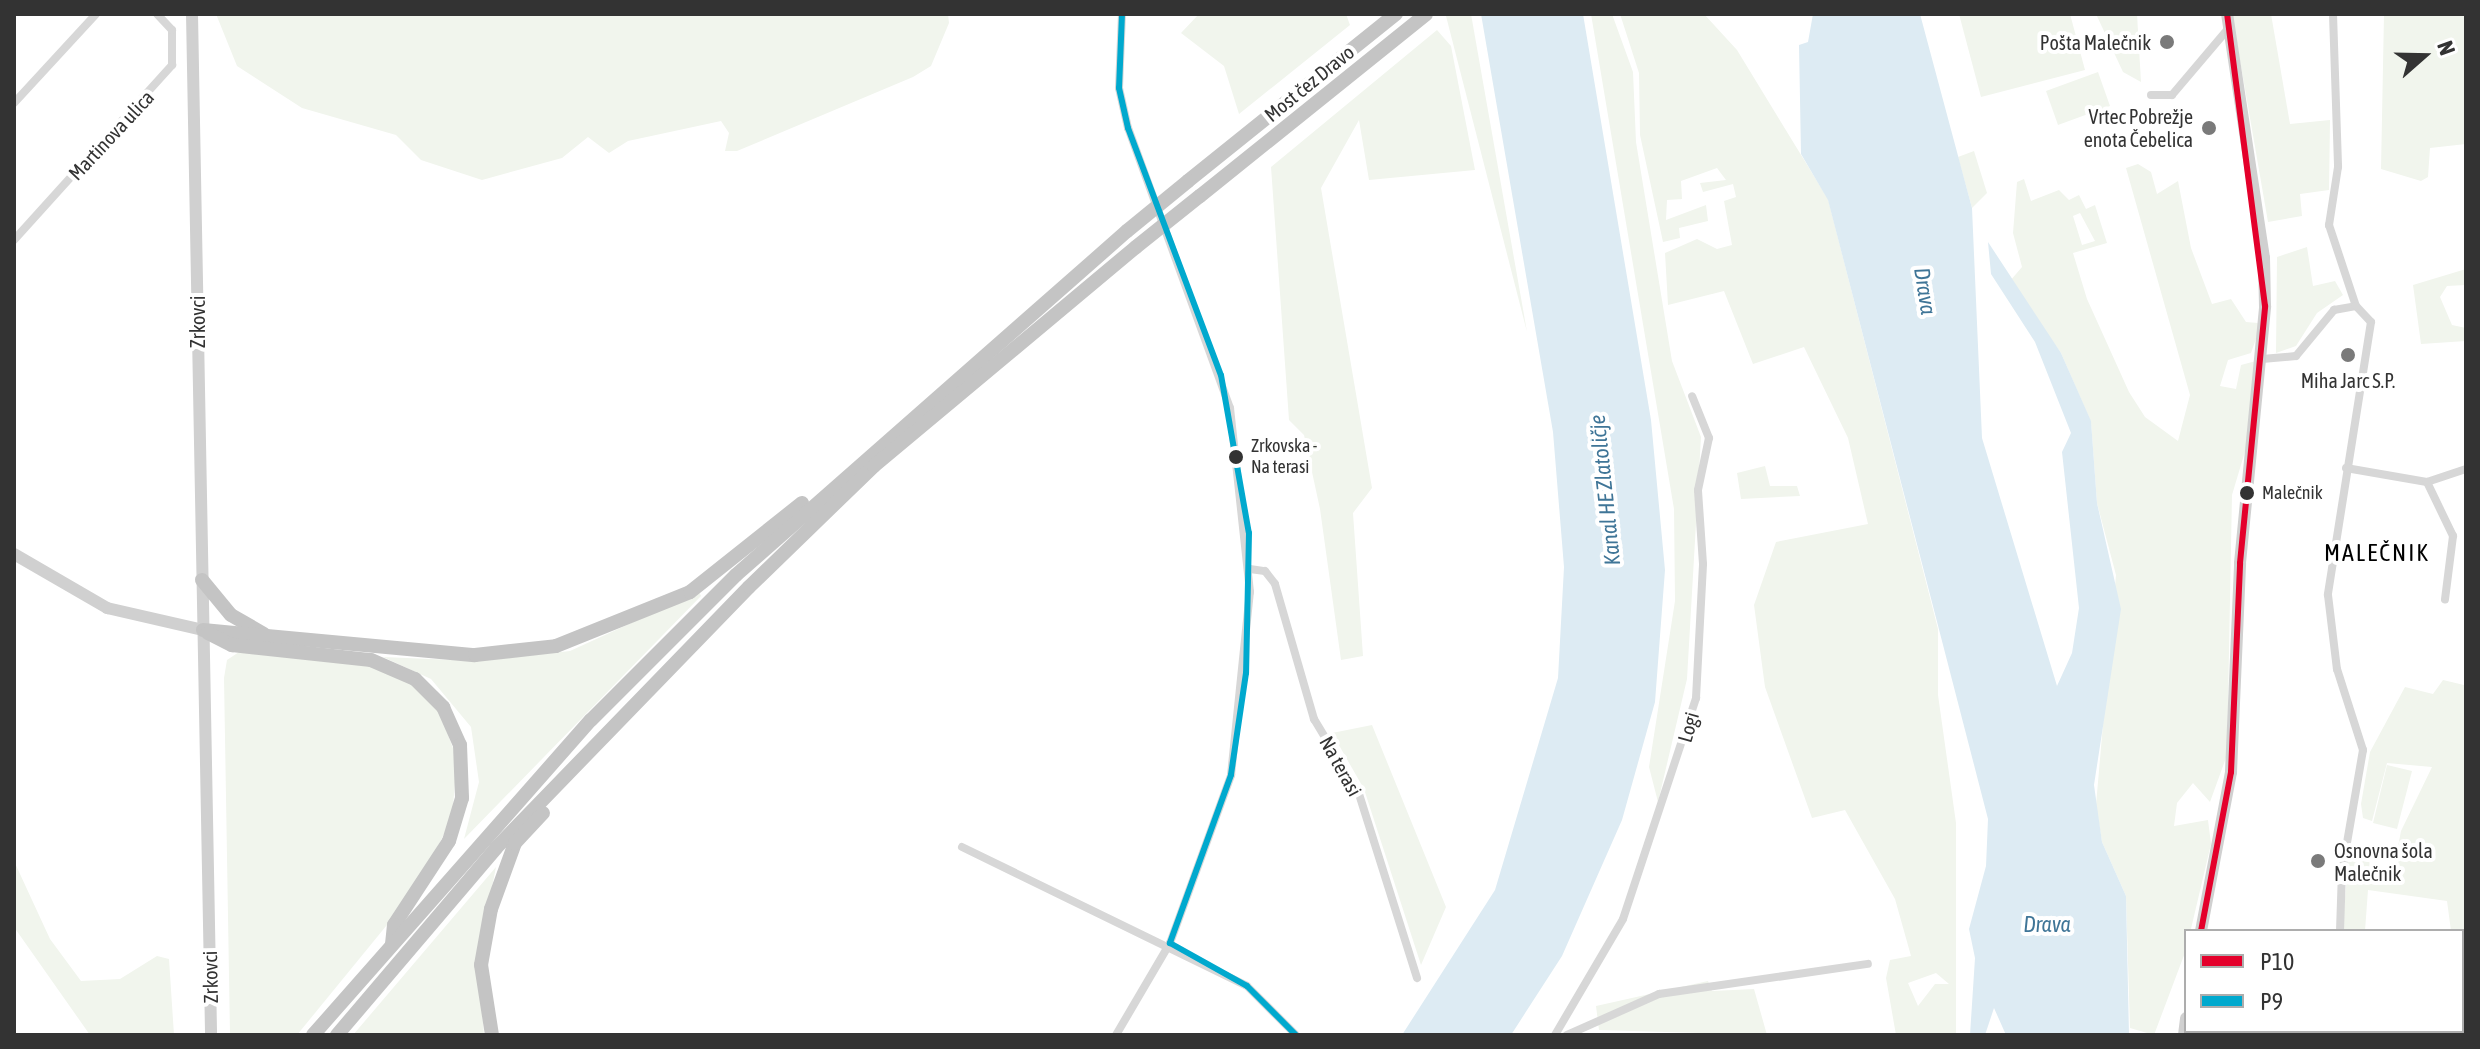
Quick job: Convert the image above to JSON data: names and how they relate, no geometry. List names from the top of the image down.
{
  "streets": {
    "highway": ["Most čez Dravo"],
    "street": [
      "Martinova ulica",
      "Zrkovci",
      "Logi",
      "Na terasi"
    ]
  },
  "districts": ["MALEČNIK"],
  "water": ["Drava", "Kanal HE Zlatoličje"],
  "places": [
    "Pošta Malečnik",
    "Vrtec Pobrežje enota Čebelica",
    "Miha Jarc S.P.",
    "Zrkovska - Na terasi",
    "Malečnik",
    "Osnovna šola Malečnik"
  ],
  "lines": ["transit line P10", "transit line P9"],
  "legend": ["P10", "P9"],
  "north": "right"
}
